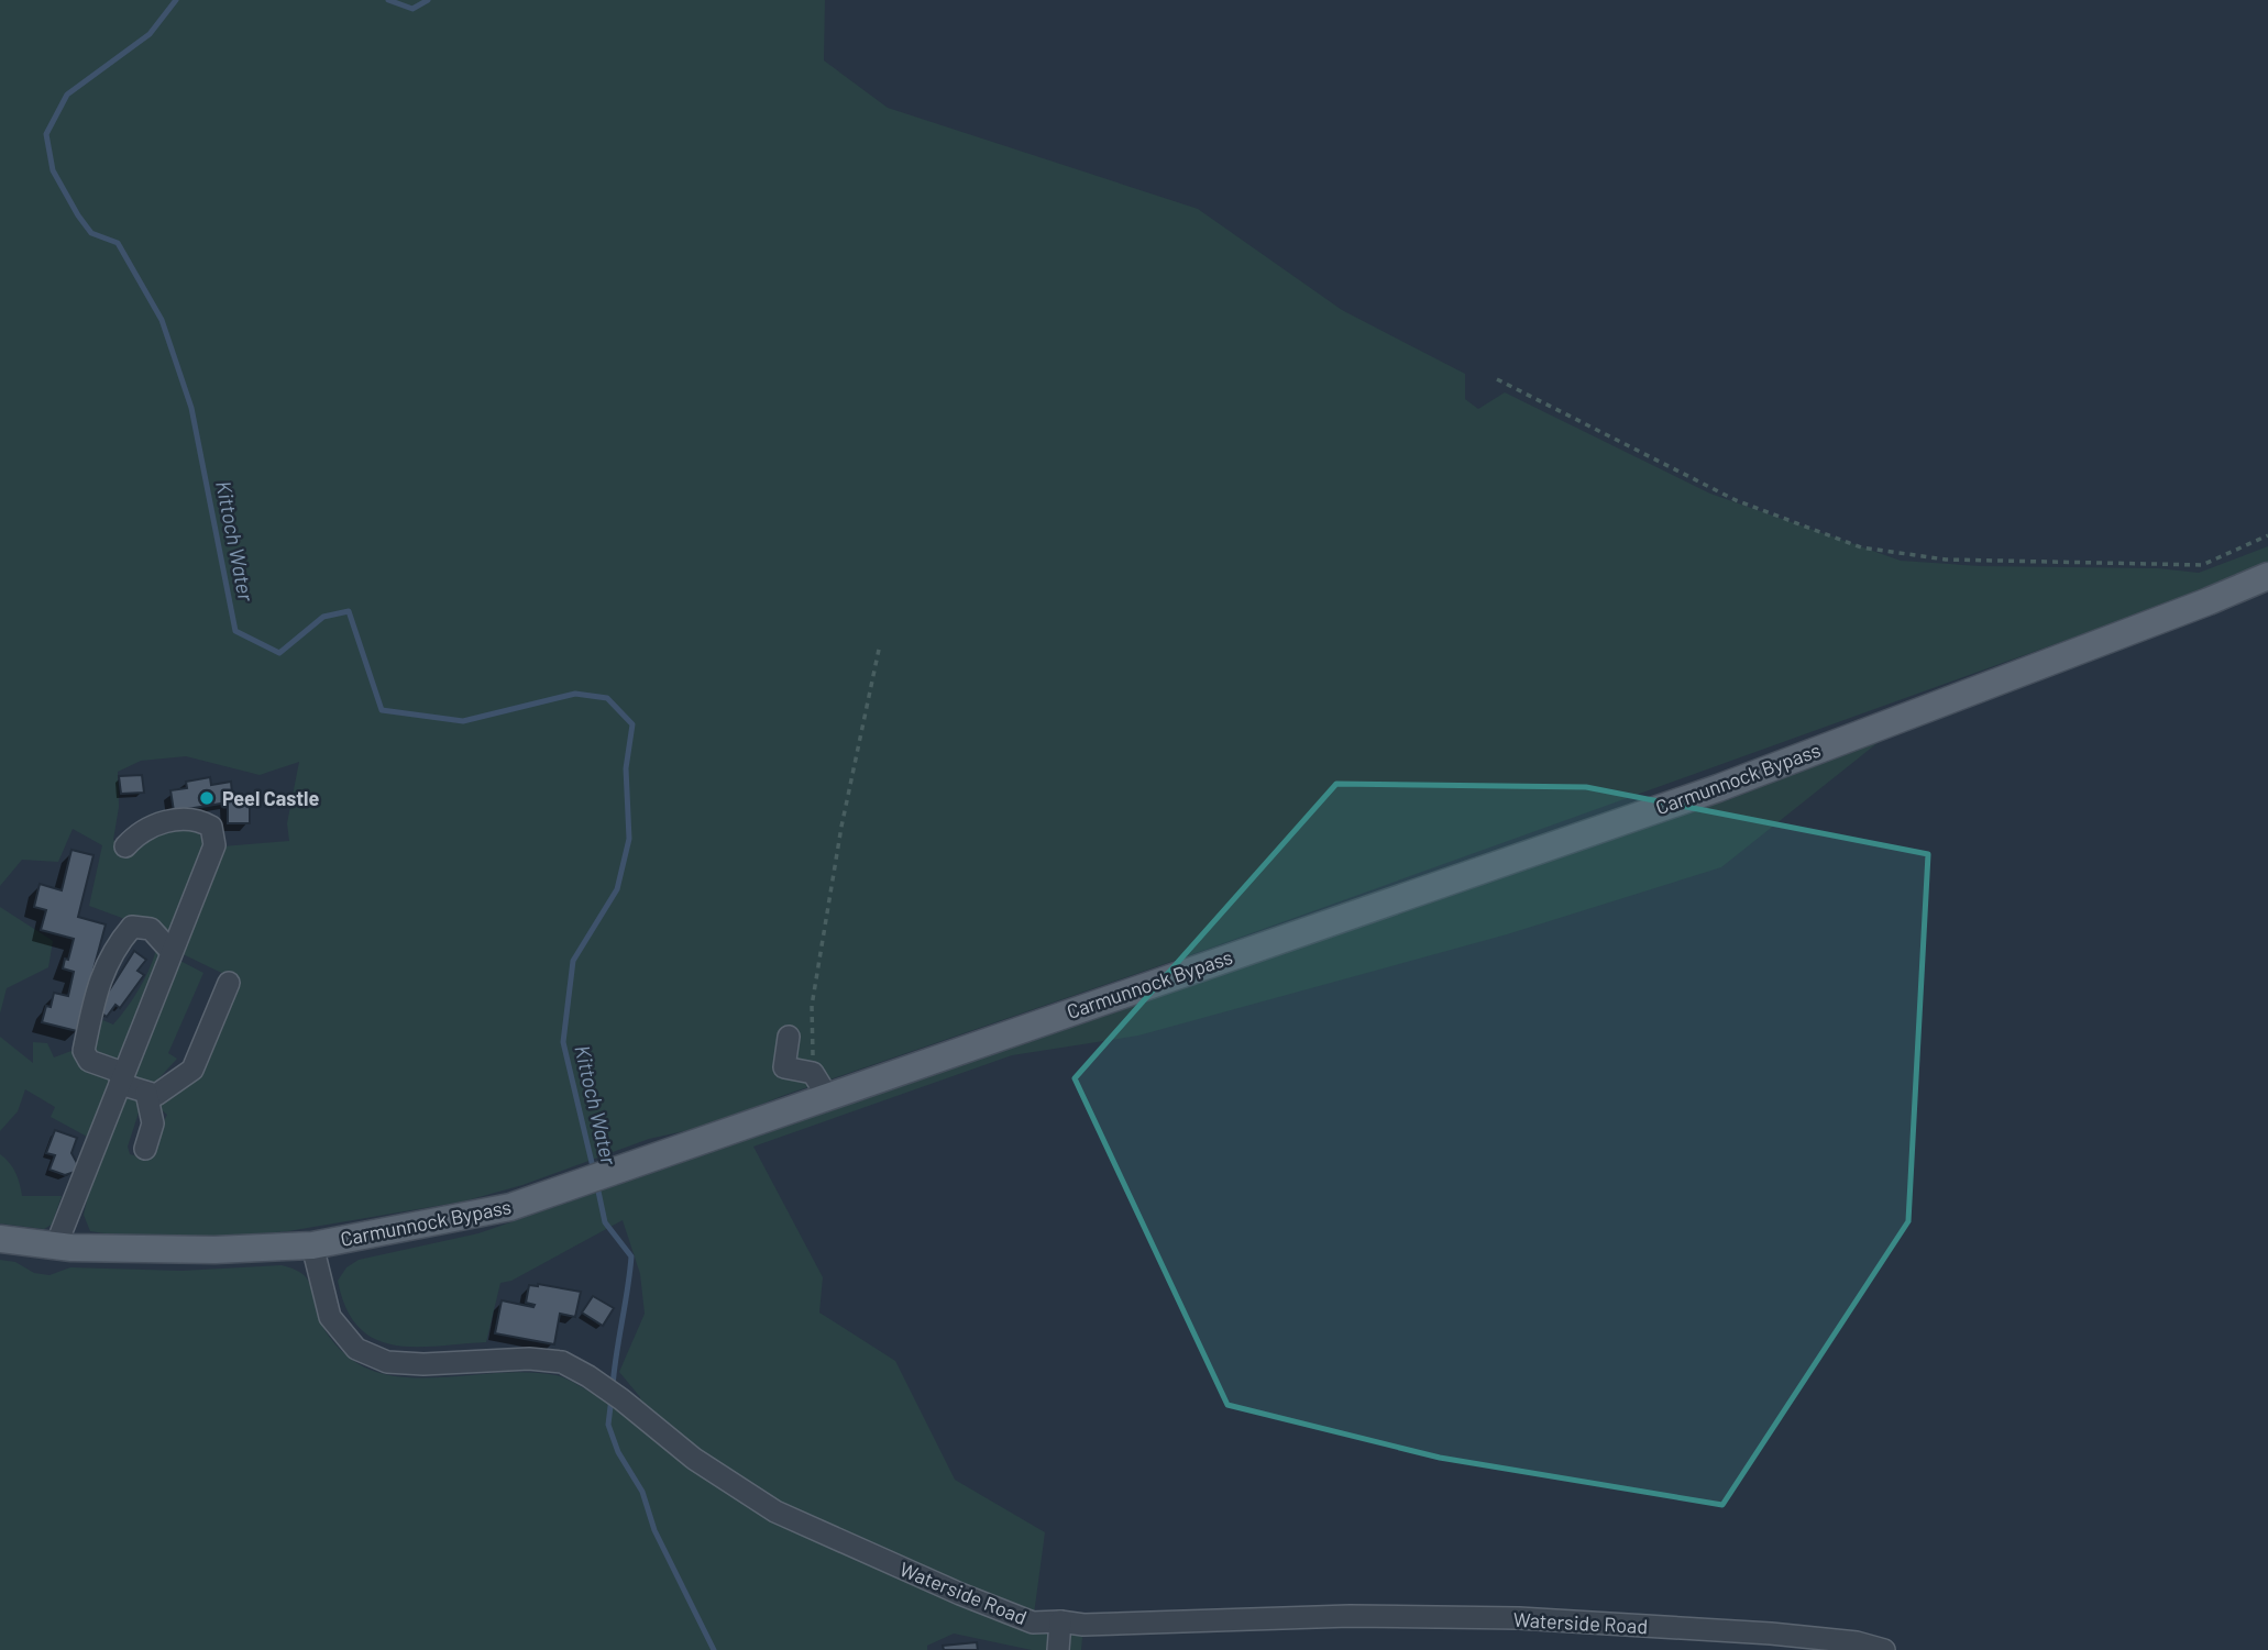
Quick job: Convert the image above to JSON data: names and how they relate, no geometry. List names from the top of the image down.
{
  "streets": {
    "main road": ["Carmunnock Bypass"],
    "street": ["Waterside Road"]
  },
  "crossings": [
    ["Carmunnock Bypass", "Waterside Road"]
  ],
  "water": ["Kittoch Water"],
  "places": ["Peel Castle"]
}
